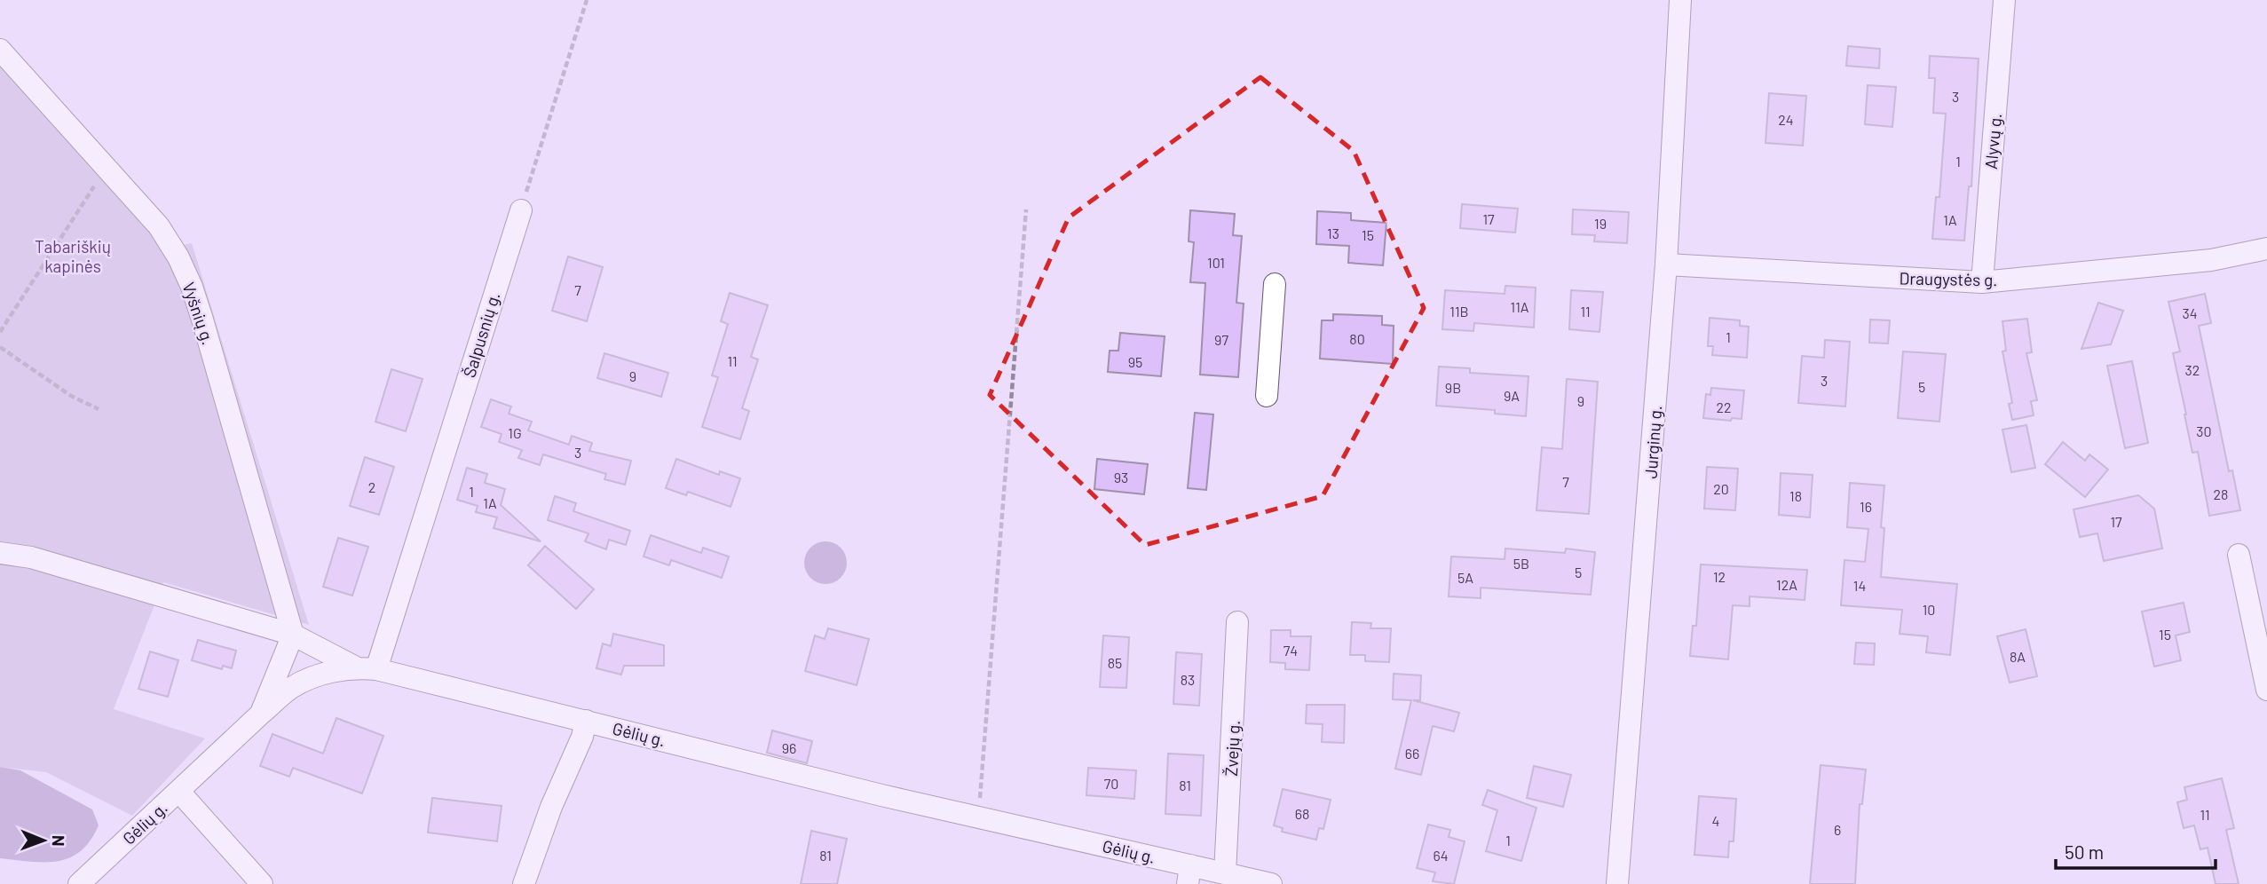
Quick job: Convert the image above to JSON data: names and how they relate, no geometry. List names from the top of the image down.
{
  "streets": {
    "street": [
      "Alyvų g.",
      "Draugystės g.",
      "Vyšnių g.",
      "Šalpusnių g.",
      "Jurginų g.",
      "Gėlių g.",
      "Žvejų g."
    ]
  },
  "crossings": [
    ["Alyvų g.", "Draugystės g."],
    ["Draugystės g.", "Jurginų g."],
    ["Šalpusnių g.", "Gėlių g."],
    ["Gėlių g.", "Žvejų g."]
  ],
  "parks": ["Tabariškių kapinės"],
  "house_numbers": [
    "3",
    "24",
    "1",
    "17",
    "1A",
    "19",
    "13",
    "15",
    "101",
    "7",
    "11A",
    "11B",
    "11",
    "34",
    "1",
    "80",
    "97",
    "11",
    "95",
    "32",
    "9",
    "3",
    "5",
    "9B",
    "9A",
    "9",
    "22",
    "30",
    "1G",
    "3",
    "93",
    "7",
    "2",
    "20",
    "1",
    "28",
    "18",
    "1A",
    "16",
    "17",
    "5B",
    "5",
    "12",
    "5A",
    "12A",
    "14",
    "10",
    "15",
    "74",
    "8A",
    "85",
    "83",
    "96",
    "66",
    "70",
    "81",
    "68",
    "11",
    "4",
    "6",
    "1",
    "81",
    "64"
  ],
  "scale_bar": "50 m",
  "north": "right"
}
